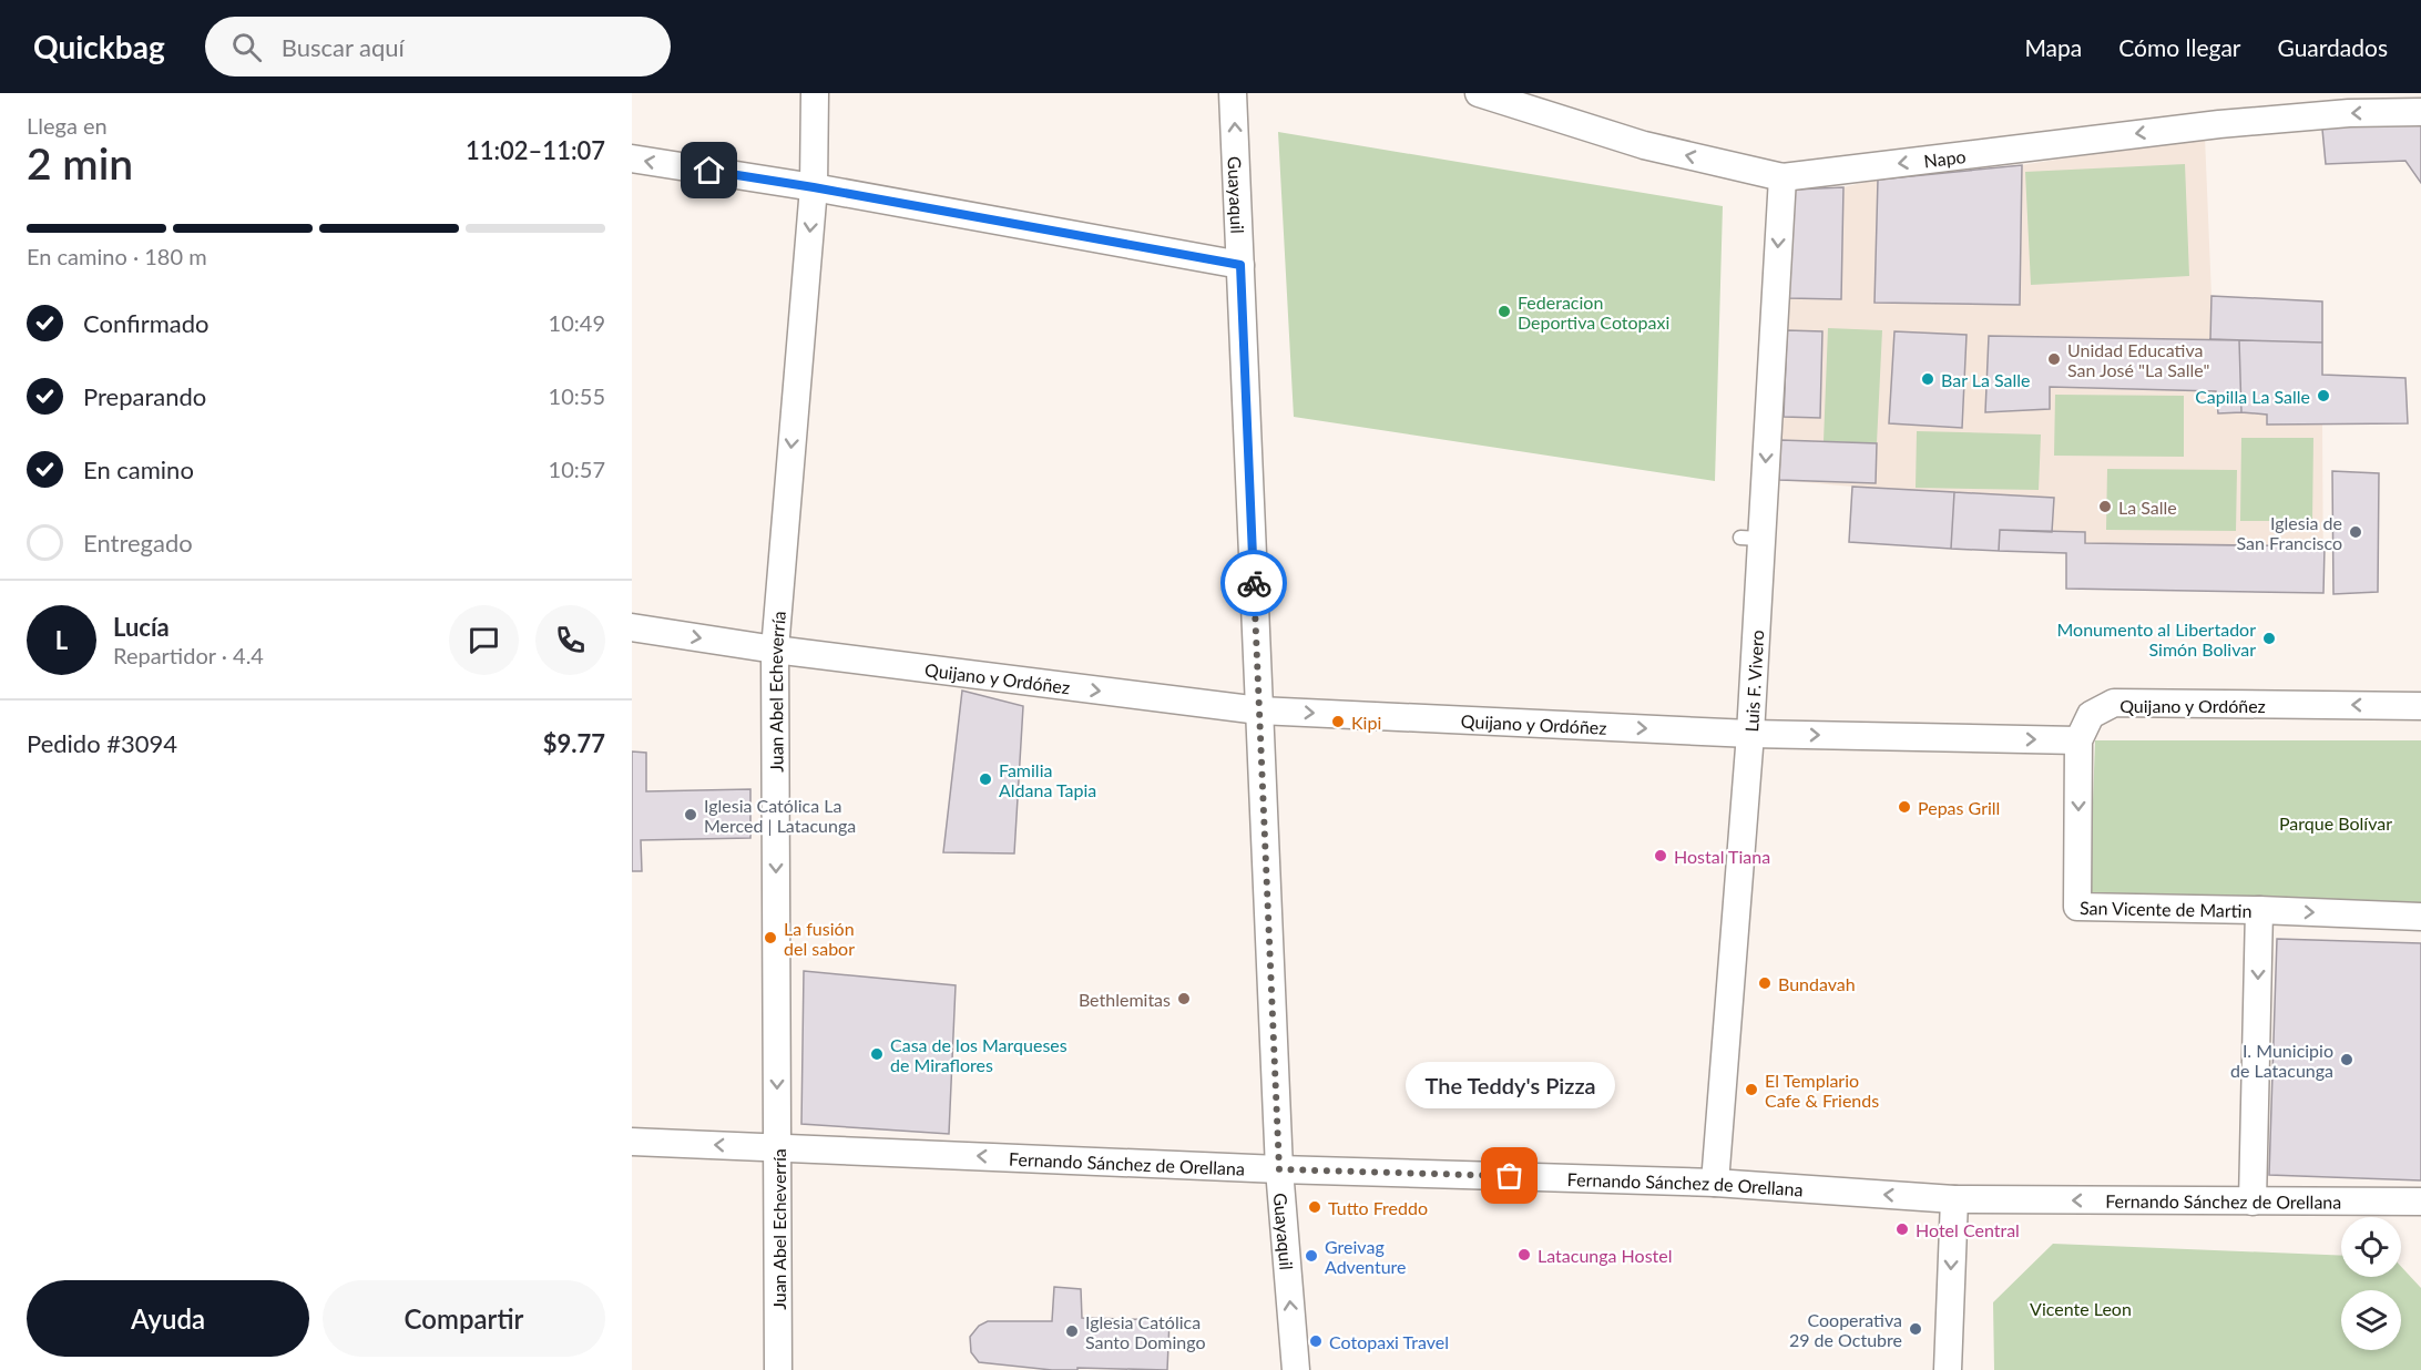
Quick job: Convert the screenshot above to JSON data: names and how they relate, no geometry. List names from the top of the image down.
{
  "streets": {
    "street": [
      "Napo",
      "Guayaquil",
      "Quijano y Ordóñez",
      "Luis F. Vivero",
      "Juan Abel Echeverría",
      "San Vicente de Martin",
      "Fernando Sánchez de Orellana"
    ]
  },
  "crossings": [
    ["Napo", "Luis F. Vivero"],
    ["Guayaquil", "Quijano y Ordóñez"],
    ["Guayaquil", "Fernando Sánchez de Orellana"],
    ["Quijano y Ordóñez", "Luis F. Vivero"],
    ["Quijano y Ordóñez", "Juan Abel Echeverría"],
    ["Quijano y Ordóñez", "San Vicente de Martin"],
    ["Luis F. Vivero", "Fernando Sánchez de Orellana"],
    ["Juan Abel Echeverría", "Fernando Sánchez de Orellana"]
  ],
  "one_way": [
    "Napo",
    "Luis F. Vivero",
    "Juan Abel Echeverría",
    "Fernando Sánchez de Orellana"
  ],
  "parks": ["Parque Bolívar", "Vicente Leon"],
  "places": [
    "Federacion Deportiva Cotopaxi",
    "Unidad Educativa San José \"La Salle\"",
    "Bar La Salle",
    "Capilla La Salle",
    "La Salle",
    "Iglesia de San Francisco",
    "Monumento al Libertador Simón Bolivar",
    "Kipi",
    "Familia Aldana Tapia",
    "Pepas Grill",
    "Iglesia Católica La Merced | Latacunga",
    "Hostal Tiana",
    "La fusión del sabor",
    "Bundavah",
    "Bethlemitas",
    "Casa de los Marqueses de Miraflores",
    "I. Municipio de Latacunga",
    "El Templario Cafe & Friends",
    "The Teddy's Pizza",
    "Tutto Freddo",
    "Hotel Central",
    "Latacunga Hostel",
    "Greivag Adventure",
    "Cooperativa 29 de Octubre",
    "Iglesia Católica Santo Domingo",
    "Cotopaxi Travel"
  ],
  "page": {
    "header": "Quickbag",
    "search": "Buscar aquí",
    "nav": ["Mapa", "Cómo llegar", "Guardados"],
    "heading": ["2 min", "Llega en", "11:02–11:07"],
    "panel": [
      "Lucía",
      "Repartidor · 4.4",
      "Pedido #3094",
      "$9.77"
    ],
    "bar": "En camino · 180 m",
    "list": [
      ["Confirmado", "10:49"],
      ["Preparando", "10:55"],
      ["En camino", "10:57"],
      "Entregado"
    ],
    "round": "L",
    "bubble": "The Teddy's Pizza",
    "buttons": ["Ayuda", "Compartir"]
  }
}
